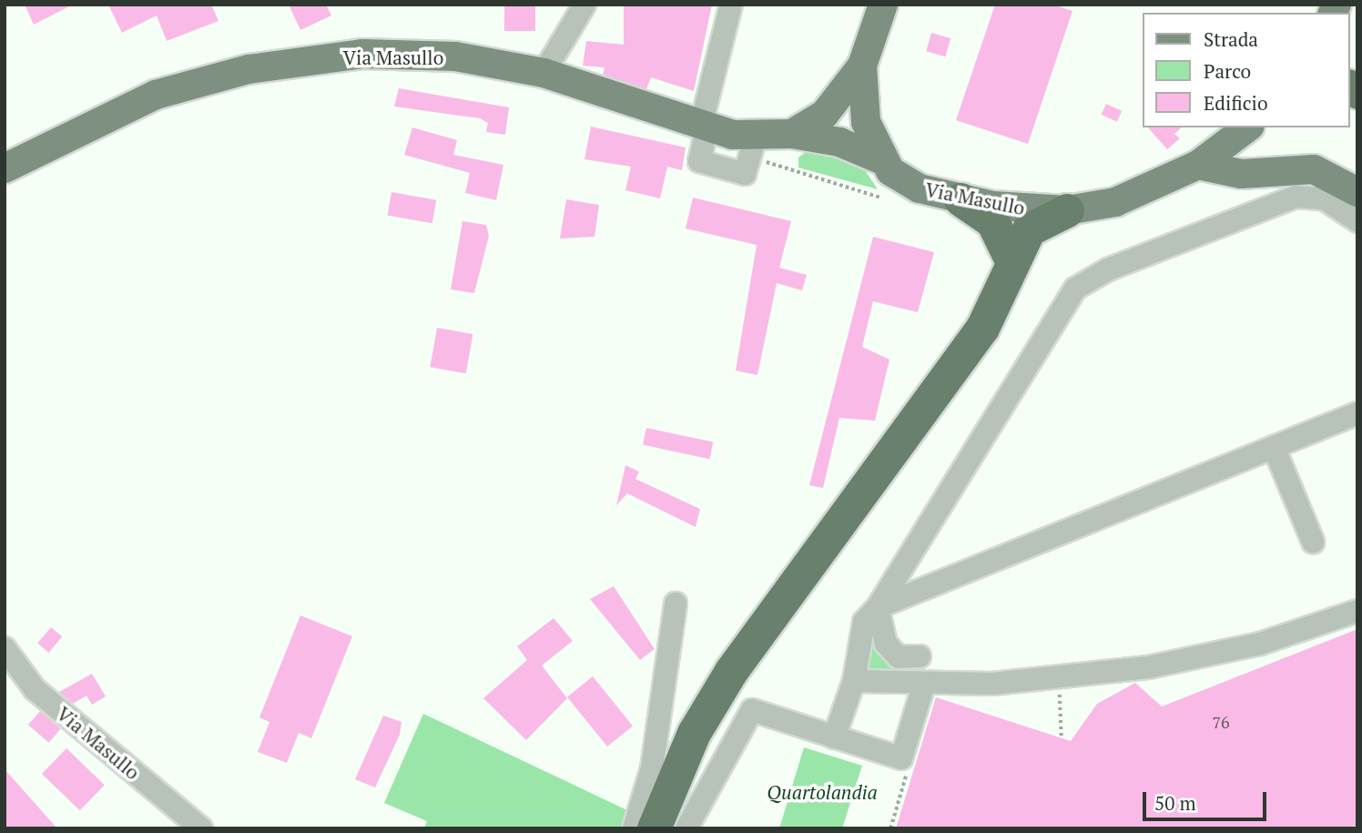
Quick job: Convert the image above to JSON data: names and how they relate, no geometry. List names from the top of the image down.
{
  "streets": {
    "main road": ["Via Masullo"]
  },
  "parks": ["Quartolandia"],
  "house_numbers": ["76"],
  "legend": ["Strada", "Parco", "Edificio"],
  "scale_bar": "50 m"
}
